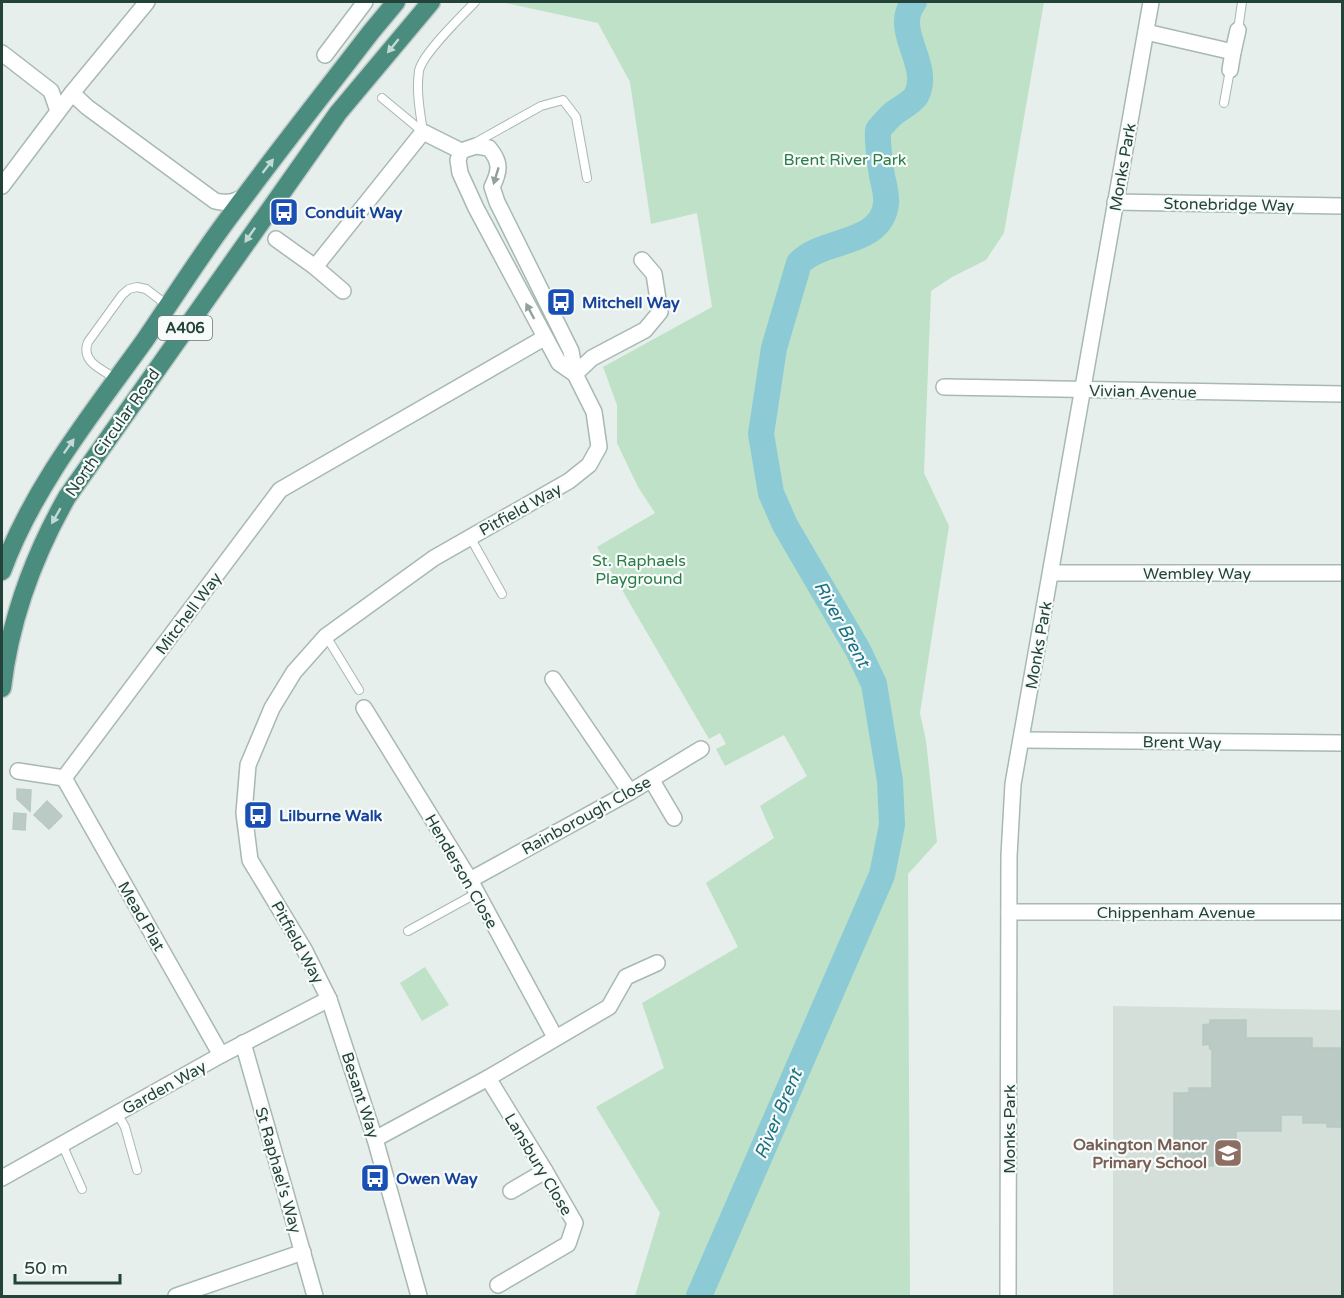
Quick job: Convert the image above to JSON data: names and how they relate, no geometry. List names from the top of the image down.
{
  "streets": {
    "highway": ["A406", "North Circular Road"],
    "street": [
      "Monks Park",
      "Stonebridge Way",
      "Vivian Avenue",
      "Pitfield Way",
      "Wembley Way",
      "Mitchell Way",
      "Brent Way",
      "Rainborough Close",
      "Henderson Close",
      "Chippenham Avenue",
      "Mead Plat",
      "Garden Way",
      "Besant Way",
      "Lansbury Close",
      "St Raphael's Way"
    ]
  },
  "crossings": [
    ["Monks Park", "Stonebridge Way"],
    ["Monks Park", "Vivian Avenue"],
    ["Monks Park", "Wembley Way"],
    ["Monks Park", "Brent Way"],
    ["Monks Park", "Chippenham Avenue"],
    ["Pitfield Way", "Mitchell Way"],
    ["Pitfield Way", "Garden Way"],
    ["Pitfield Way", "Besant Way"],
    ["Mitchell Way", "Mead Plat"],
    ["Rainborough Close", "Henderson Close"],
    ["Mead Plat", "Garden Way"],
    ["Garden Way", "Besant Way"],
    ["Garden Way", "St Raphael's Way"]
  ],
  "water": ["River Brent"],
  "parks": ["Brent River Park", "St. Raphaels Playground"],
  "places": {
    "bus stop": [
      "Conduit Way",
      "Mitchell Way",
      "Lilburne Walk",
      "Owen Way"
    ],
    "school or university": ["Oakington Manor Primary School"]
  },
  "scale_bar": "50 m"
}
